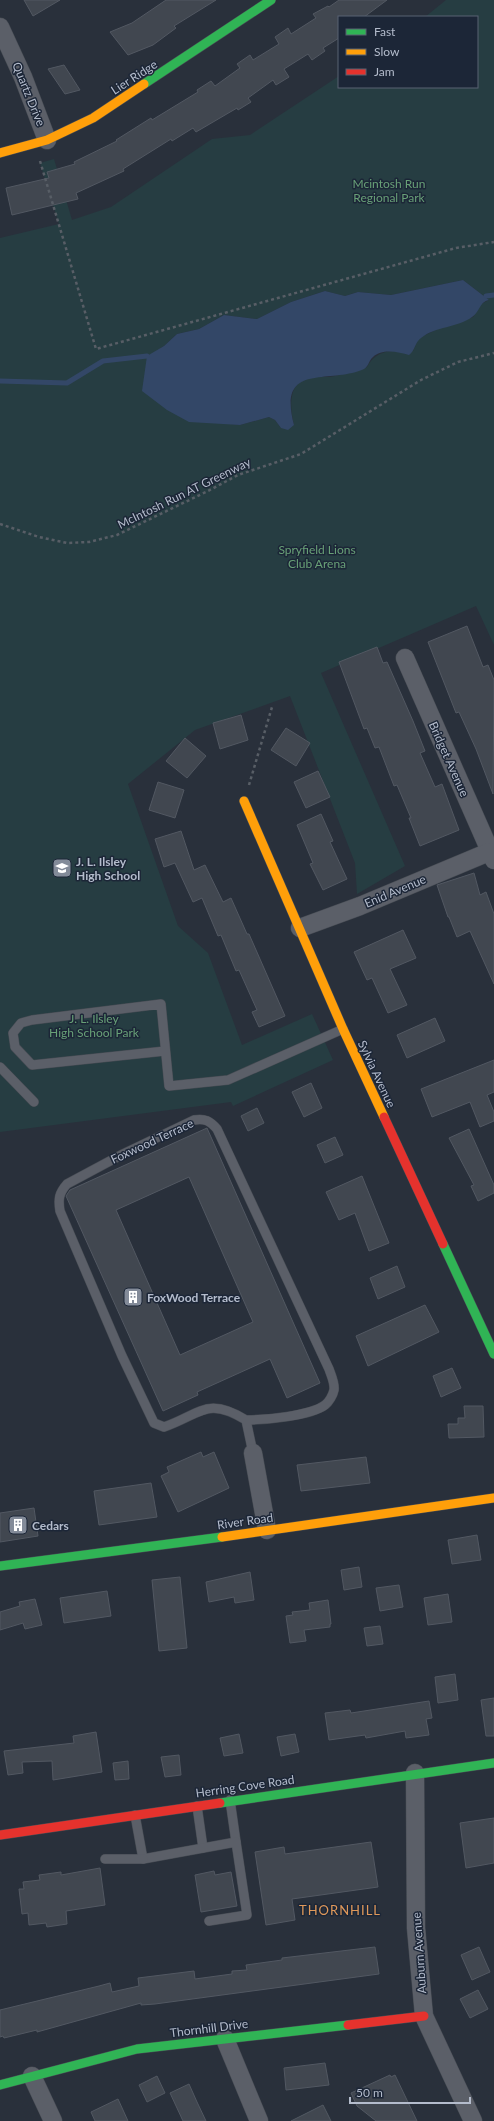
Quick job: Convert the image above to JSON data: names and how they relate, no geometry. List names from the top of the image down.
{
  "streets": {
    "street": [
      "Lier Ridge",
      "Quartz Drive",
      "Bridget Avenue",
      "Enid Avenue",
      "Sylvia Avenue",
      "River Road",
      "Herring Cove Road",
      "Auburn Avenue",
      "Thornhill Drive"
    ],
    "lane": ["Foxwood Terrace"],
    "path": ["McIntosh Run AT Greenway"]
  },
  "crossings": [
    ["Lier Ridge", "Quartz Drive"],
    ["Bridget Avenue", "Enid Avenue"],
    ["Enid Avenue", "Sylvia Avenue"],
    ["Herring Cove Road", "Auburn Avenue"],
    ["Auburn Avenue", "Thornhill Drive"]
  ],
  "districts": ["THORNHILL"],
  "parks": ["Mcintosh Run Regional Park", "Spryfield Lions Club Arena", "J. L. Ilsley High School Park"],
  "places": {
    "school or university": ["J. L. Ilsley High School"],
    "building": ["FoxWood Terrace", "Cedars"]
  },
  "legend": ["Fast", "Slow", "Jam"],
  "scale_bar": "50 m"
}
